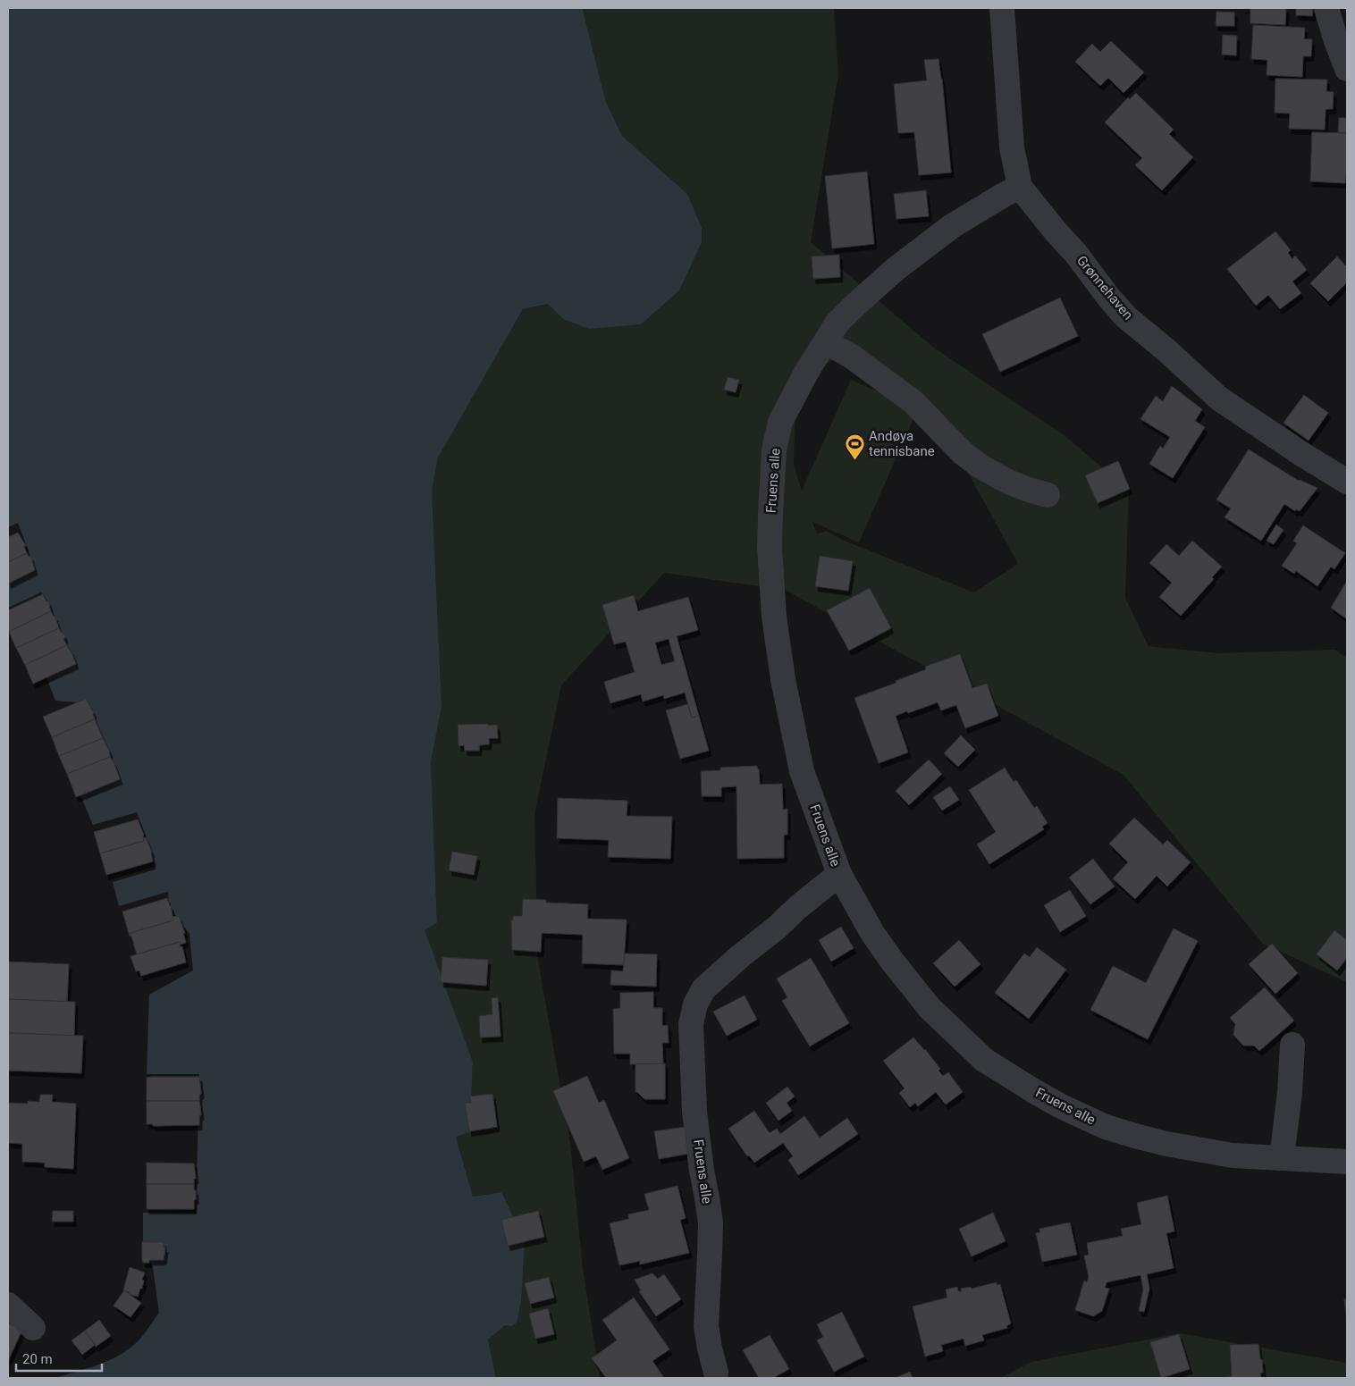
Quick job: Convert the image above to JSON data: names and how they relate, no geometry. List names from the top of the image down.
{
  "streets": {
    "street": ["Grønnehaven", "Fruens alle"]
  },
  "crossings": [
    ["Grønnehaven", "Fruens alle"]
  ],
  "places": {
    "sports": ["Andøya tennisbane"]
  },
  "scale_bar": "20 m"
}
